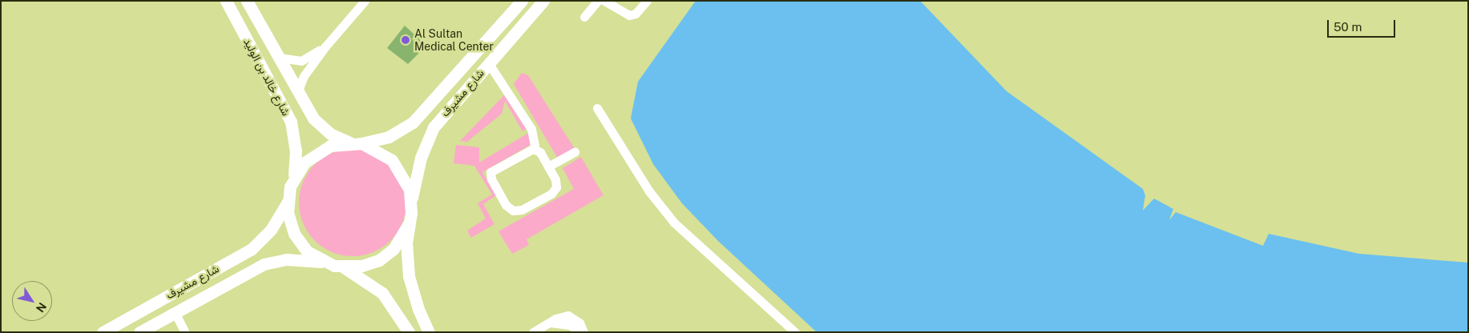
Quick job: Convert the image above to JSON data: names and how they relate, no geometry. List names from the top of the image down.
{
  "streets": {
    "main road": ["شارع خالد بن الوليد", "شارع مشيرف"]
  },
  "crossings": [
    ["شارع خالد بن الوليد", "شارع مشيرف"]
  ],
  "places": ["Al Sultan Medical Center"],
  "scale_bar": "50 m",
  "north": "bottom right"
}
